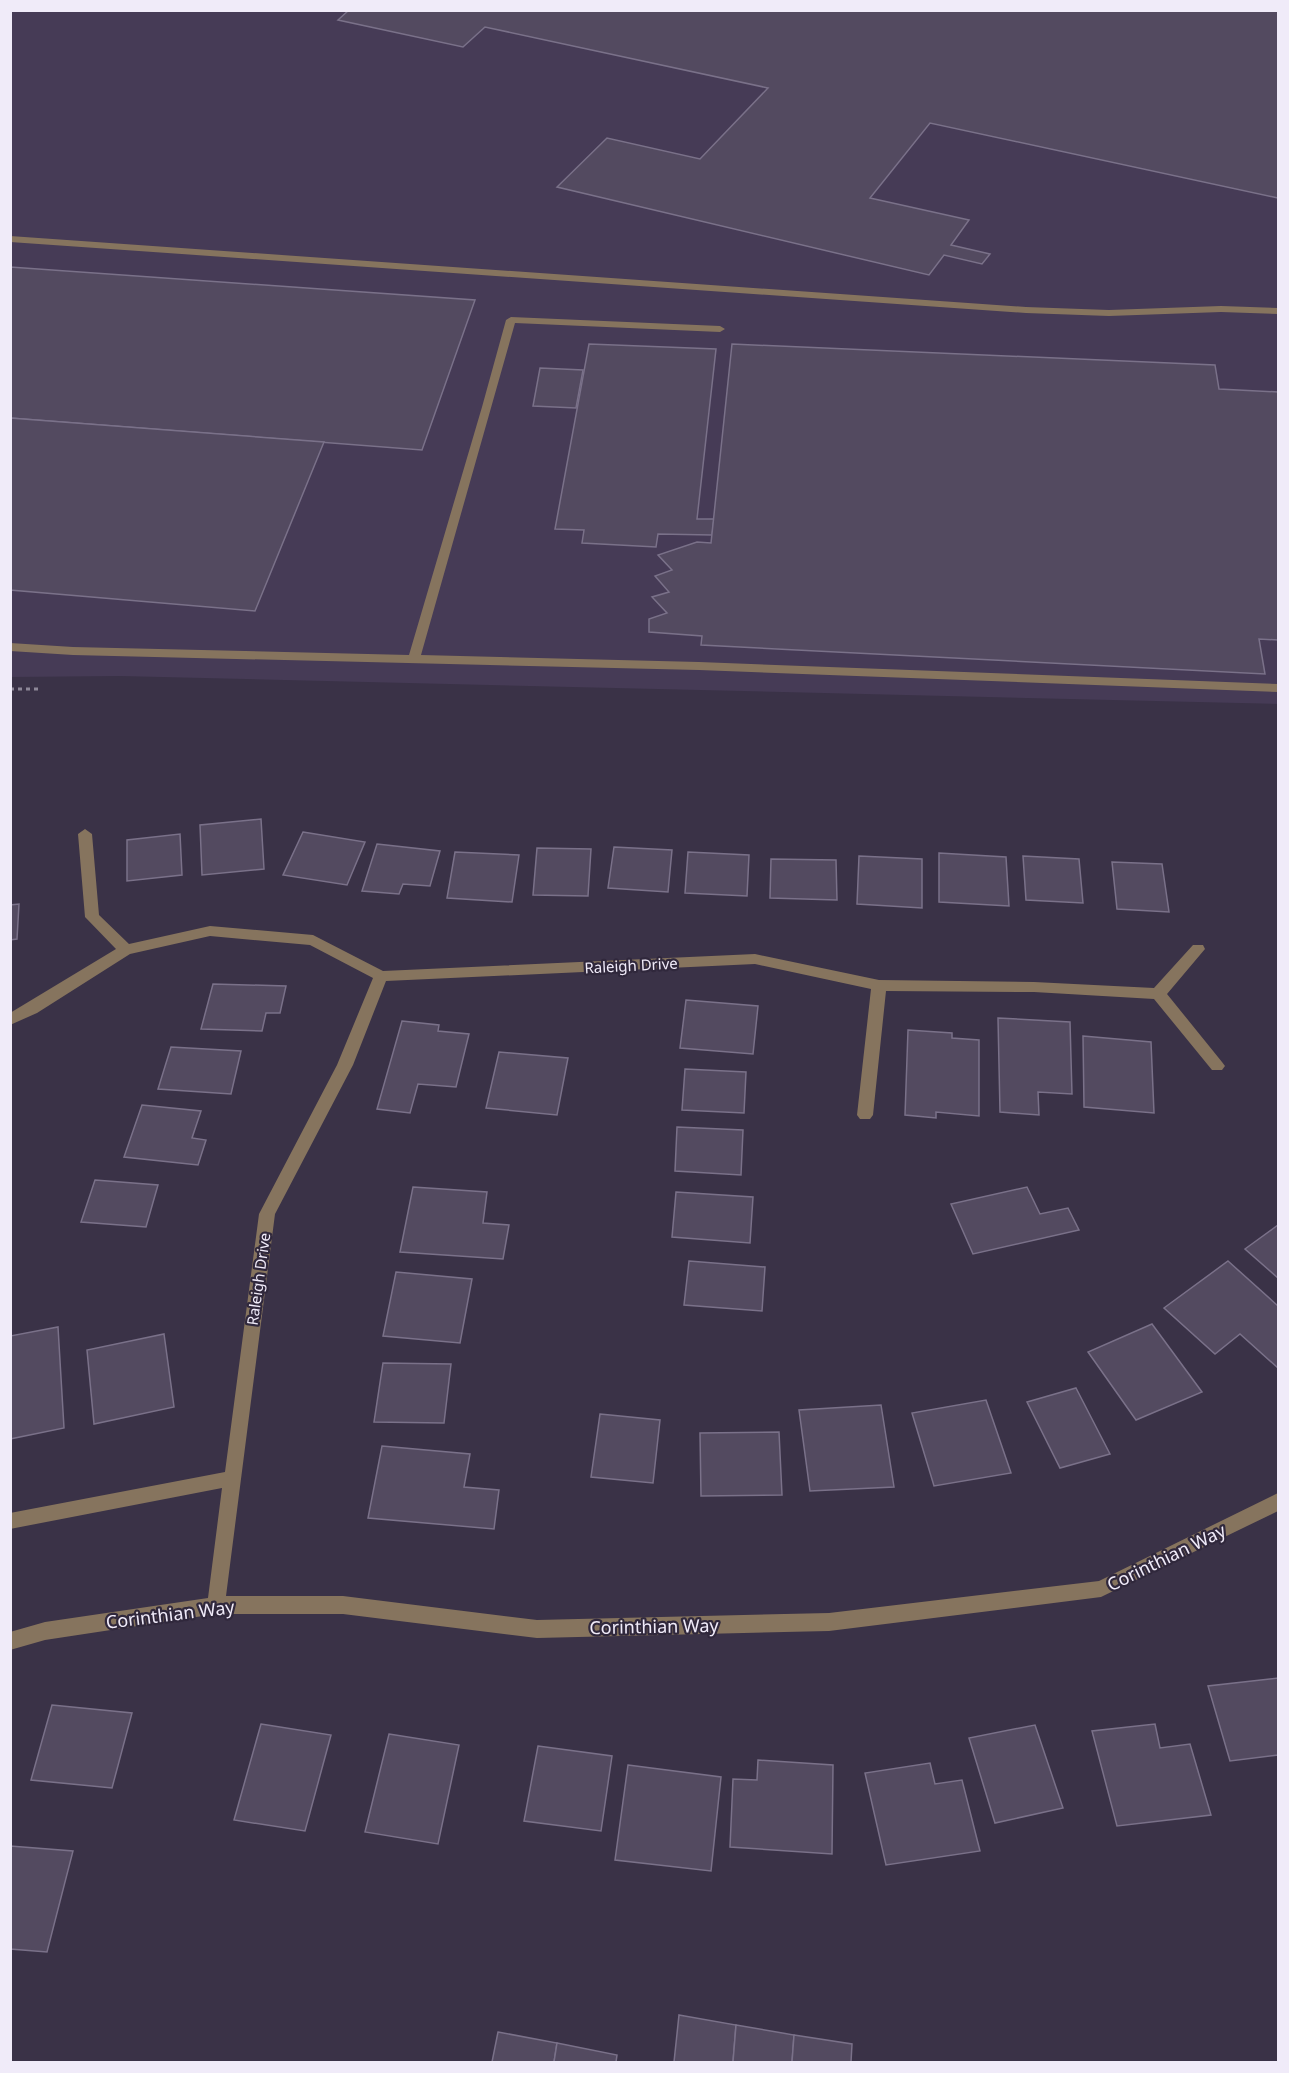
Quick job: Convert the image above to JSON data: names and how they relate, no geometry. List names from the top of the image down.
{
  "streets": {
    "street": ["Raleigh Drive", "Corinthian Way"]
  },
  "crossings": [
    ["Raleigh Drive", "Corinthian Way"]
  ]
}
